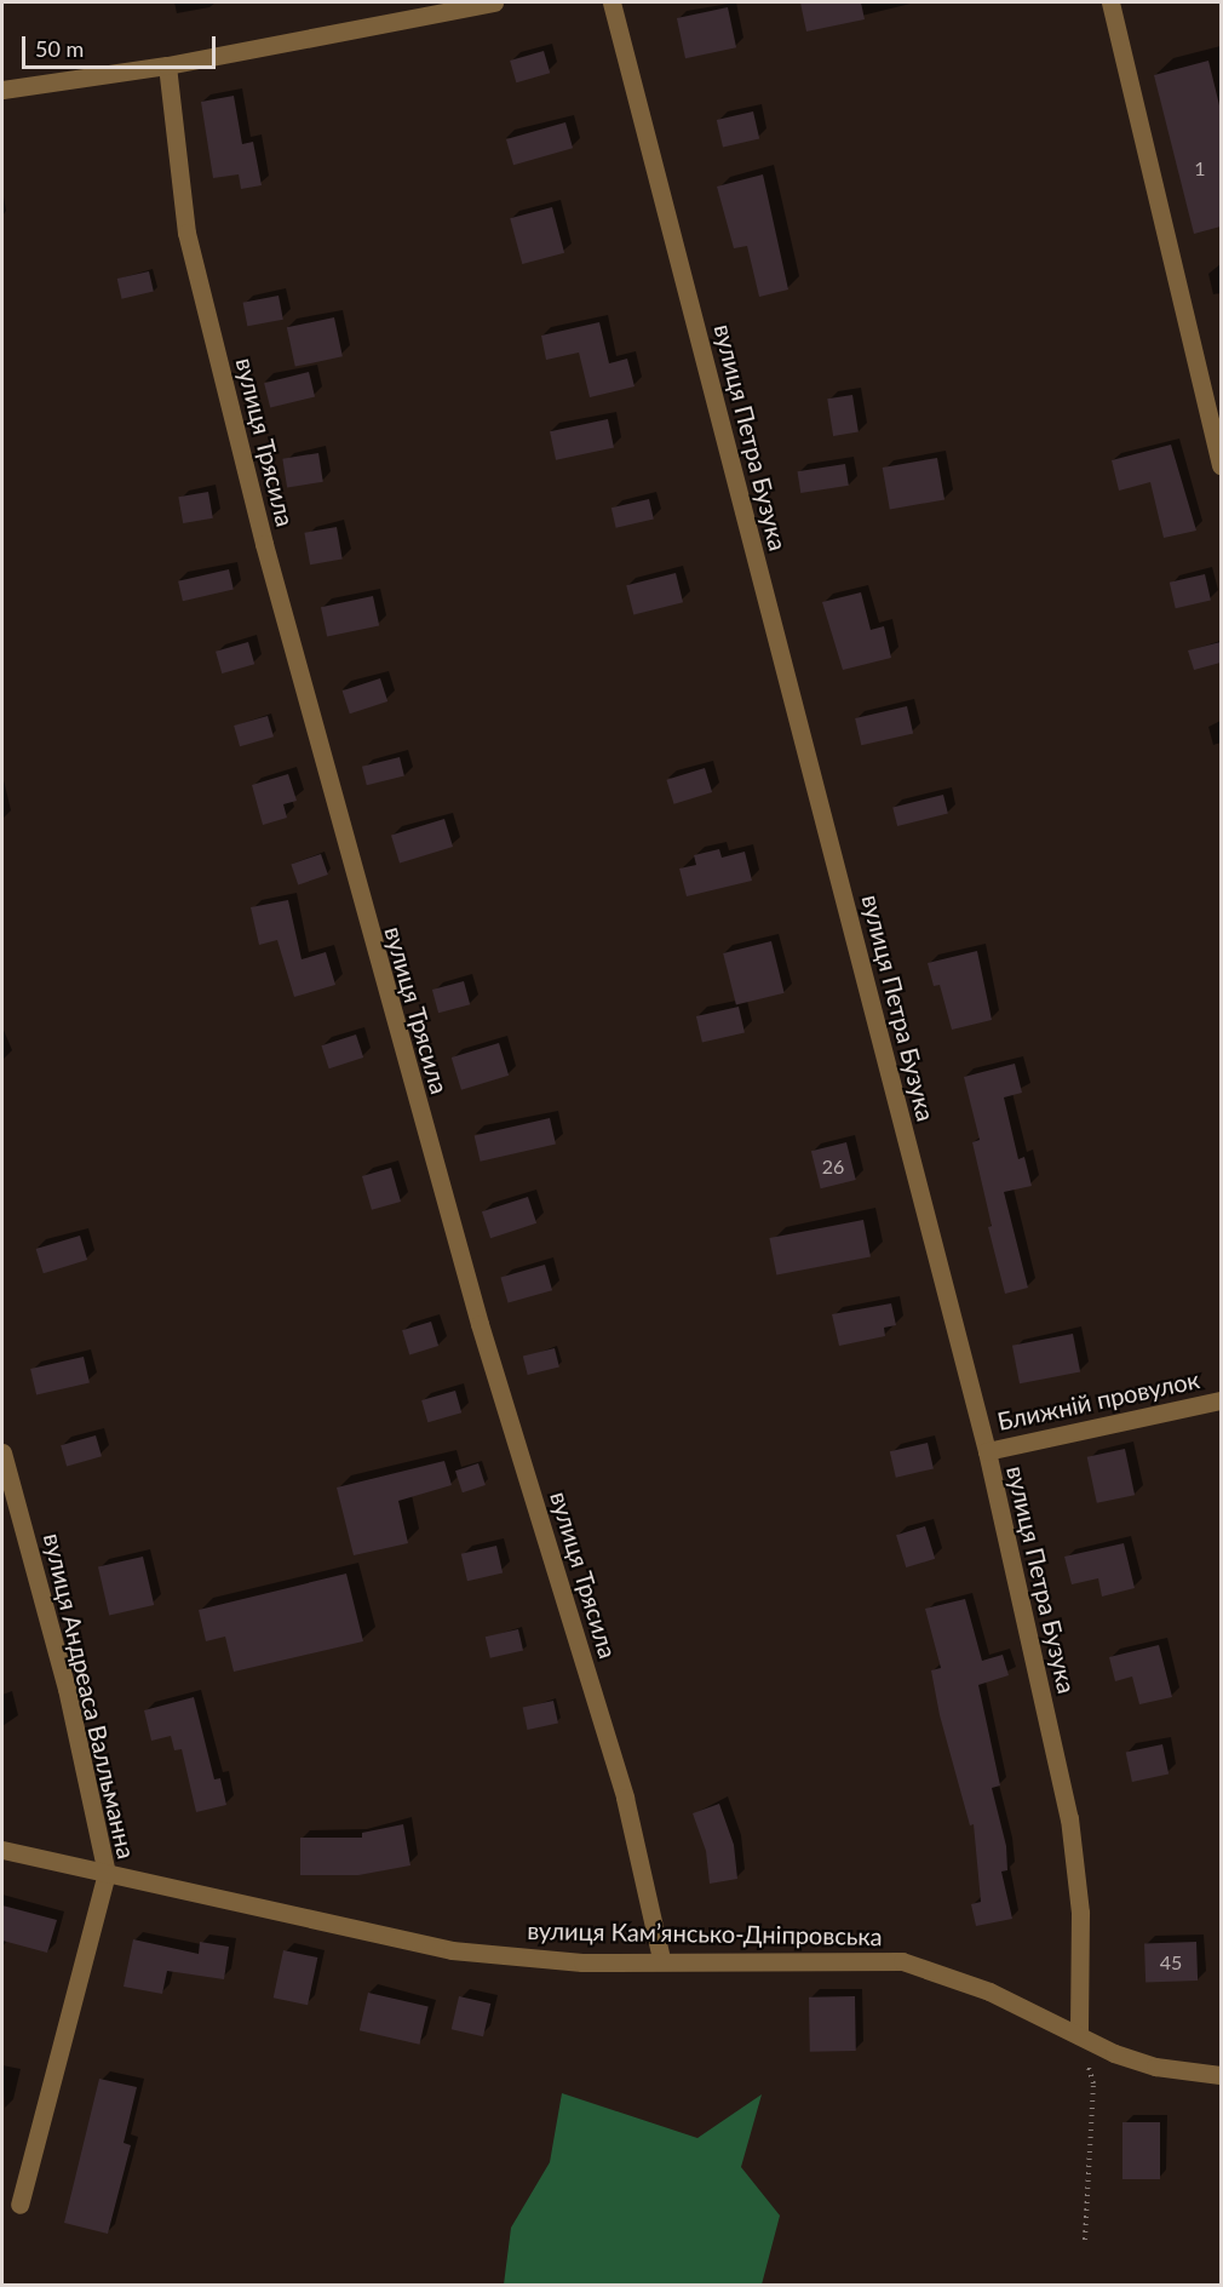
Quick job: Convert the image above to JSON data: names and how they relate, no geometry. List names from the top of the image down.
{
  "streets": {
    "street": [
      "вулиця Петра Бузука",
      "вулиця Трясила",
      "Ближній провулок",
      "вулиця Андреаса Валльманна",
      "вулиця Кам’янсько-Дніпровська"
    ]
  },
  "crossings": [
    ["вулиця Петра Бузука", "Ближній провулок"],
    ["вулиця Петра Бузука", "вулиця Кам’янсько-Дніпровська"],
    ["вулиця Трясила", "вулиця Кам’янсько-Дніпровська"],
    ["вулиця Андреаса Валльманна", "вулиця Кам’янсько-Дніпровська"]
  ],
  "house_numbers": ["1", "26", "45"],
  "scale_bar": "50 m"
}
